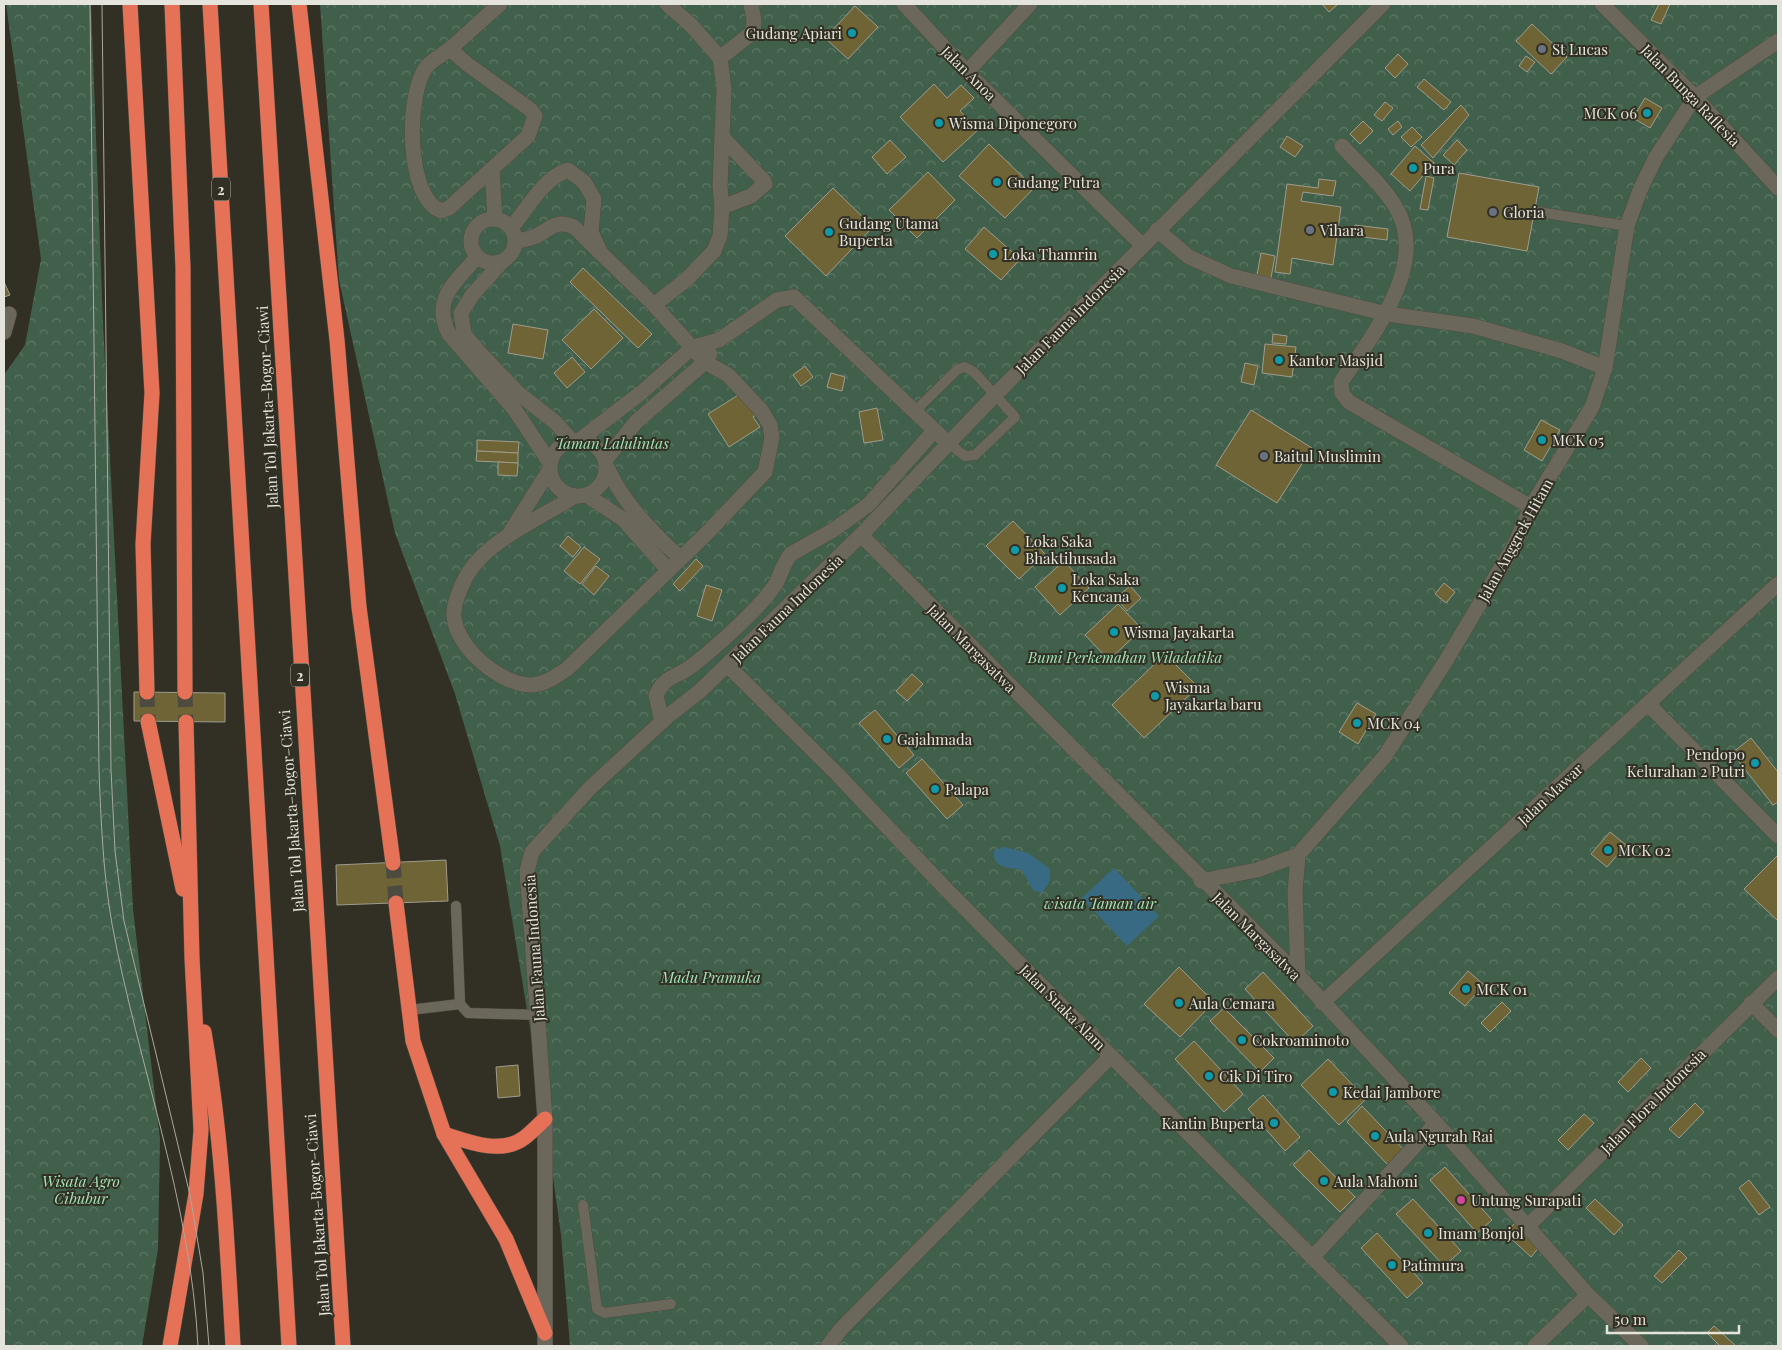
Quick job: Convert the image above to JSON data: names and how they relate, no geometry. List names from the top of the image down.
{
  "streets": {
    "highway": ["2", "Jalan Tol Jakarta–Bogor–Ciawi"],
    "street": [
      "Jalan Anoa",
      "Jalan Bunga Raflesia",
      "Jalan Fauna Indonesia",
      "Jalan Anggrek Hitam",
      "Jalan Margasatwa",
      "Jalan Mawar",
      "Jalan Suaka Alam",
      "Jalan Flora Indonesia"
    ]
  },
  "crossings": [
    ["Jalan Anoa", "Jalan Fauna Indonesia"],
    ["Jalan Bunga Raflesia", "Jalan Anggrek Hitam"],
    ["Jalan Fauna Indonesia", "Jalan Margasatwa"],
    ["Jalan Fauna Indonesia", "Jalan Suaka Alam"],
    ["Jalan Anggrek Hitam", "Jalan Margasatwa"],
    ["Jalan Margasatwa", "Jalan Mawar"],
    ["Jalan Margasatwa", "Jalan Flora Indonesia"]
  ],
  "parks": [
    "Taman Lalulintas",
    "Bumi Perkemahan Wiladatika",
    "wisata Taman air",
    "Madu Pramuka",
    "Wisata Agro Cibubur"
  ],
  "places": [
    "Gudang Apiari",
    "St Lucas",
    "MCK 06",
    "Wisma Diponegoro",
    "Pura",
    "Gudang Putra",
    "Gloria",
    "Vihara",
    "Gudang Utama Buperta",
    "Loka Thamrin",
    "Kantor Masjid",
    "MCK 05",
    "Baitul Muslimin",
    "Loka Saka Bhaktihusada",
    "Loka Saka Kencana",
    "Wisma Jayakarta",
    "Wisma Jayakarta baru",
    "MCK 04",
    "Gajahmada",
    "Pendopo Kelurahan 2 Putri",
    "Palapa",
    "MCK 02",
    "MCK 01",
    "Aula Cemara",
    "Cokroaminoto",
    "Cik Di Tiro",
    "Kedai Jambore",
    "Kantin Buperta",
    "Aula Ngurah Rai",
    "Aula Mahoni",
    "Untung Surapati",
    "Imam Bonjol",
    "Patimura"
  ],
  "scale_bar": "50 m"
}
